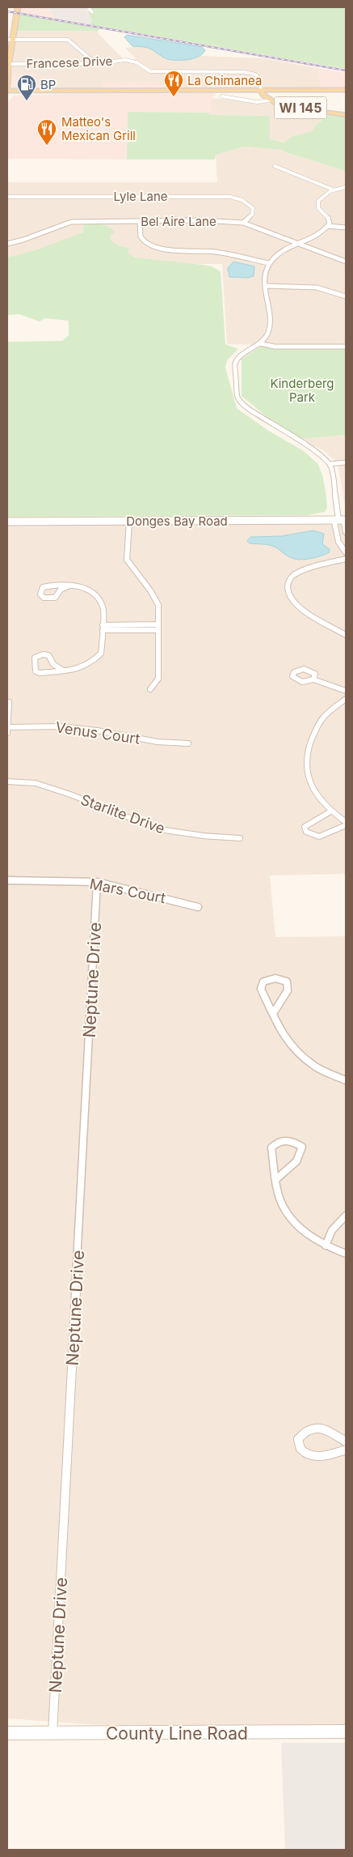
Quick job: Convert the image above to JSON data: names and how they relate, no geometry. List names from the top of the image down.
{
  "streets": {
    "main road": ["WI 145", "County Line Road"],
    "street": [
      "Francese Drive",
      "Lyle Lane",
      "Bel Aire Lane",
      "Donges Bay Road",
      "Venus Court",
      "Starlite Drive",
      "Mars Court",
      "Neptune Drive"
    ]
  },
  "crossings": [
    ["Francese Drive", "WI 145"],
    ["Lyle Lane", "Bel Aire Lane"],
    ["Mars Court", "Neptune Drive"],
    ["Neptune Drive", "County Line Road"]
  ],
  "parks": ["Kinderberg Park"],
  "places": {
    "restaurant": ["La Chimanea", "Matteo's Mexican Grill"],
    "fuel station": ["BP"]
  }
}
